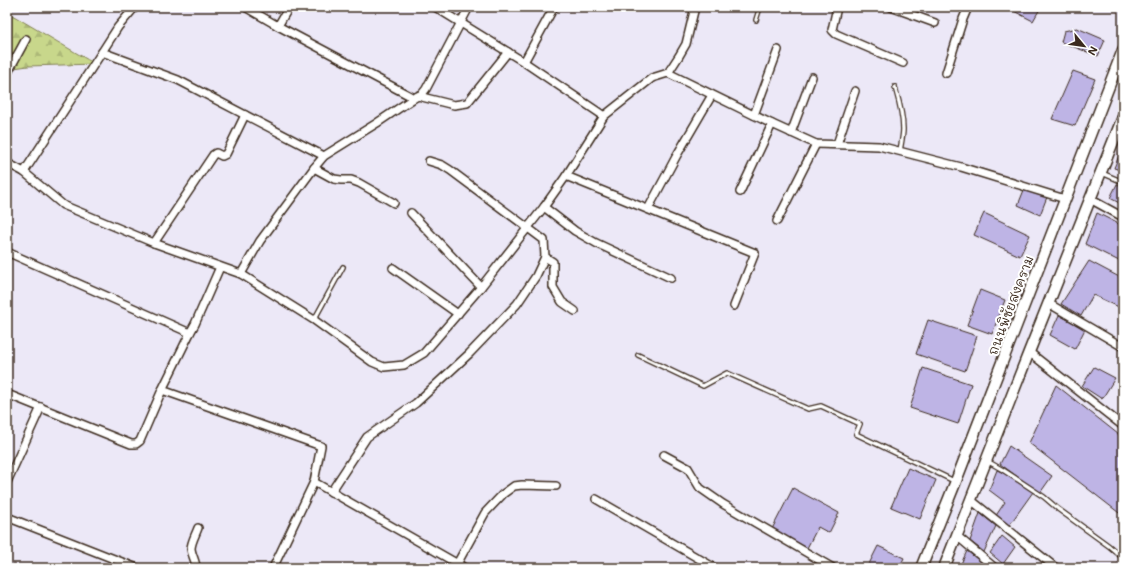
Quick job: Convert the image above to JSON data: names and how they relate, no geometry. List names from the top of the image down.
{
  "streets": {
    "main road": ["ถนนพิชัยสงคราม"]
  },
  "north": "bottom right"
}
